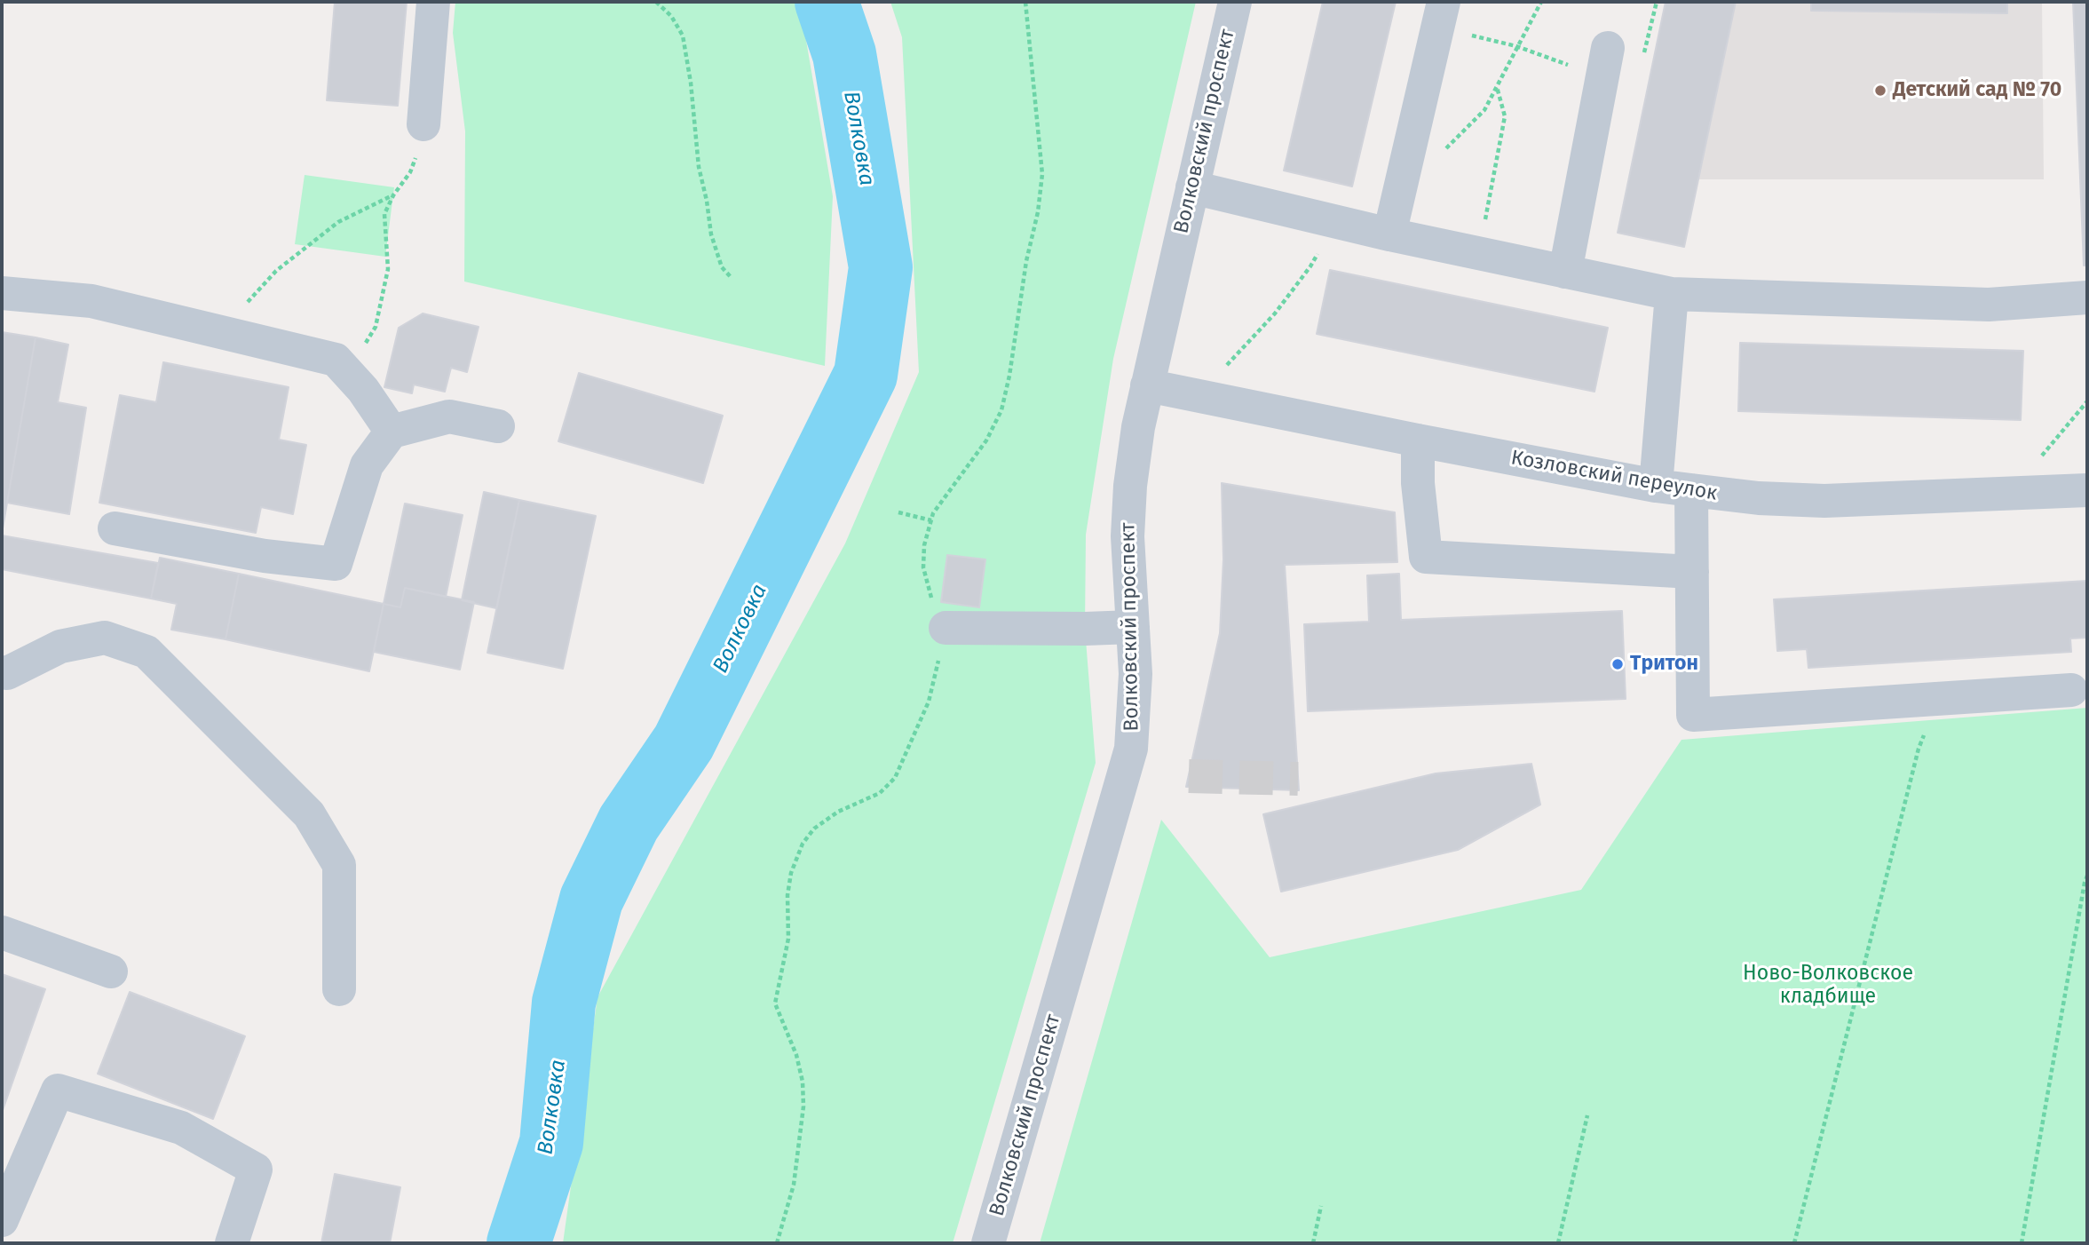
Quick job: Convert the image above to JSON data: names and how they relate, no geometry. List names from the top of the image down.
{
  "streets": {
    "street": ["Волковский проспект", "Козловский переулок"]
  },
  "crossings": [
    ["Волковский проспект", "Козловский переулок"]
  ],
  "water": ["Волковка"],
  "parks": ["Ново-Волковское кладбище"],
  "places": ["Детский сад № 70", "Тритон"]
}
